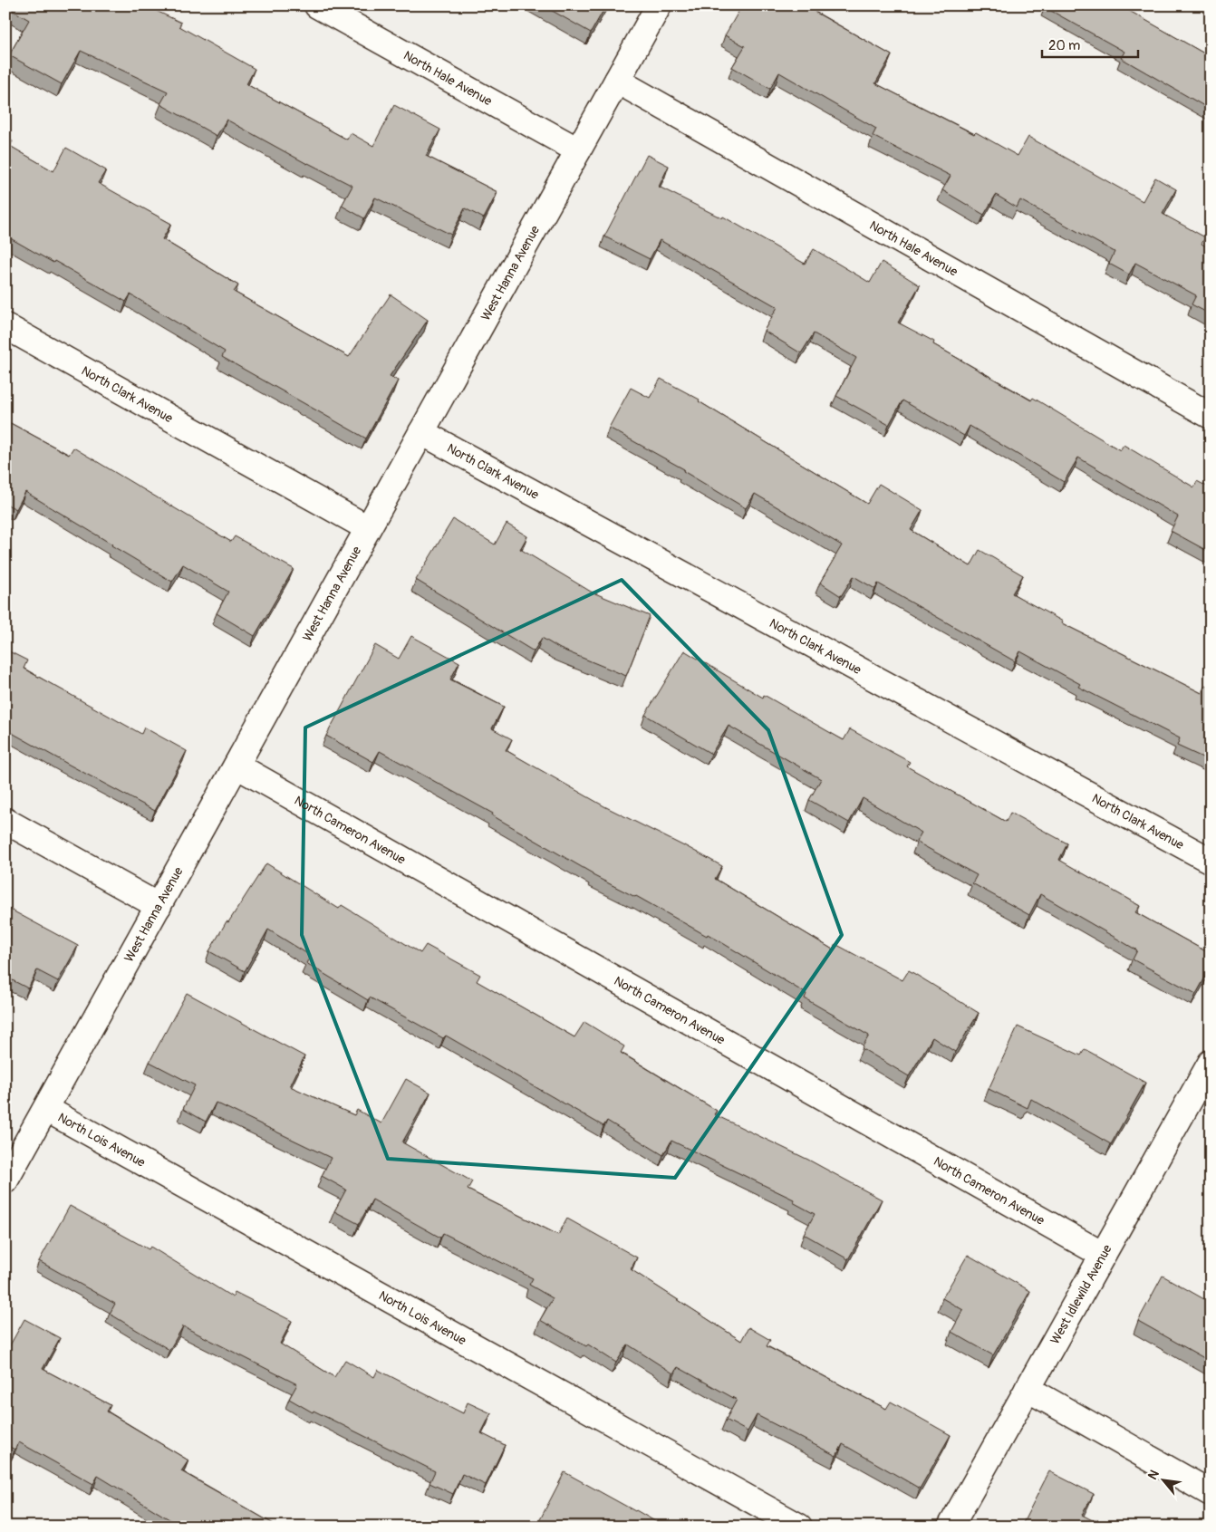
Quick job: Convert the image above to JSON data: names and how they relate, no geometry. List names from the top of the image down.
{
  "streets": {
    "street": [
      "North Hale Avenue",
      "West Hanna Avenue",
      "North Clark Avenue",
      "North Cameron Avenue",
      "North Lois Avenue",
      "West Idlewild Avenue"
    ]
  },
  "crossings": [
    ["North Hale Avenue", "West Hanna Avenue"],
    ["West Hanna Avenue", "North Clark Avenue"],
    ["West Hanna Avenue", "North Cameron Avenue"],
    ["West Hanna Avenue", "North Lois Avenue"],
    ["North Cameron Avenue", "West Idlewild Avenue"]
  ],
  "scale_bar": "20 m",
  "north": "top left"
}
